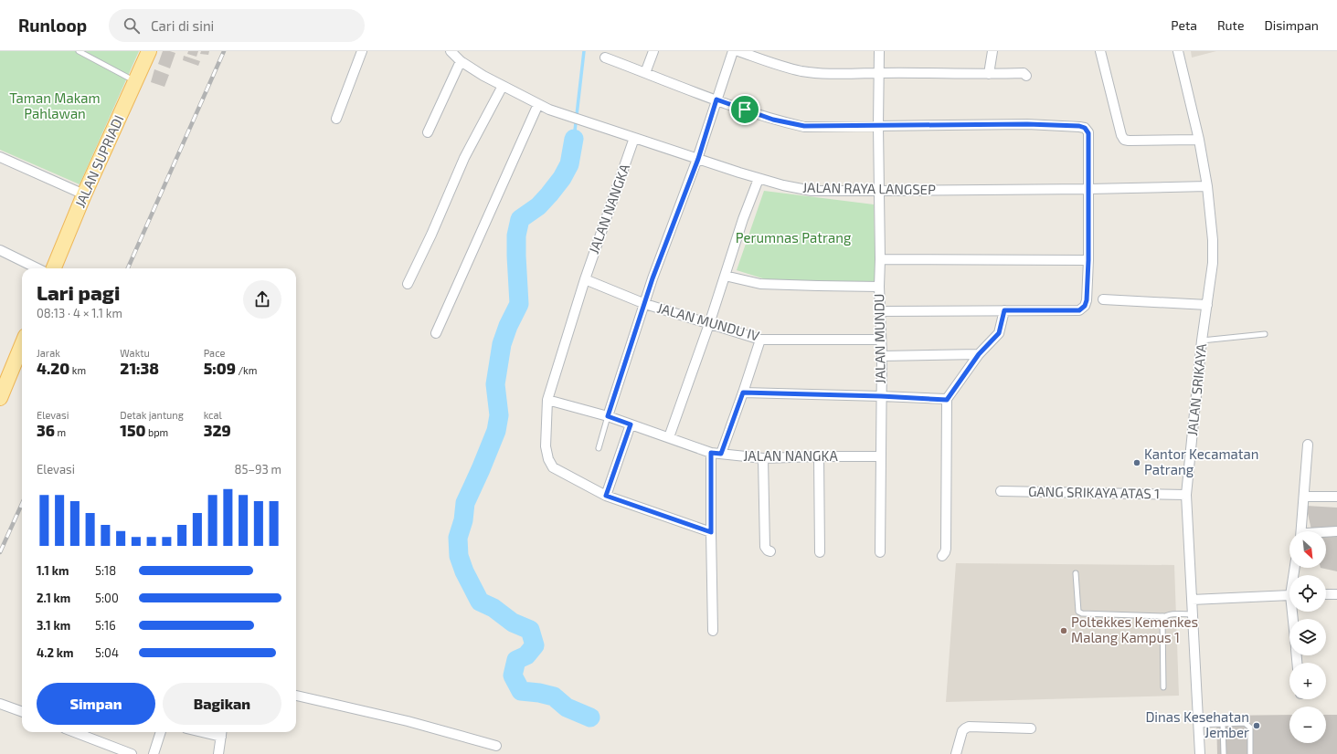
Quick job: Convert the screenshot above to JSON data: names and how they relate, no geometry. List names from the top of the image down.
{
  "streets": {
    "main road": ["JALAN SUPRIADI"],
    "street": [
      "JALAN RAYA LANGSEP",
      "JALAN NANGKA",
      "JALAN MUNDU IV",
      "JALAN MUNDU",
      "JALAN SRIKAYA",
      "GANG SRIKAYA ATAS 1"
    ]
  },
  "crossings": [
    ["JALAN RAYA LANGSEP", "JALAN NANGKA"],
    ["JALAN RAYA LANGSEP", "JALAN MUNDU"],
    ["JALAN RAYA LANGSEP", "JALAN SRIKAYA"],
    ["JALAN NANGKA", "JALAN MUNDU IV"],
    ["JALAN NANGKA", "JALAN MUNDU"],
    ["JALAN MUNDU IV", "JALAN MUNDU"],
    ["JALAN SRIKAYA", "GANG SRIKAYA ATAS 1"]
  ],
  "parks": ["Taman Makam Pahlawan", "Perumnas Patrang"],
  "places": ["Kantor Kecamatan Patrang", "Poltekkes Kemenkes Malang Kampus 1", "Dinas Kesehatan Jember"],
  "north": "bottom right",
  "page": {
    "header": "Runloop",
    "search": "Cari di sini",
    "nav": ["Peta", "Rute", "Disimpan"],
    "heading": ["Lari pagi", "08:13 · 4 × 1.1 km"],
    "stats": [
      ["Jarak", "4.20 km"],
      ["Waktu", "21:38"],
      ["Pace", "5:09 /km"],
      ["Elevasi", "36 m"],
      ["Detak jantung", "150 bpm"],
      ["kcal", "329"]
    ],
    "chart": ["Elevasi", "85–93 m"],
    "map_buttons": ["+", "−"],
    "list": [
      {
        "name": "1.1 km",
        "note": "5:18"
      },
      {
        "name": "2.1 km",
        "note": "5:00"
      },
      {
        "name": "3.1 km",
        "note": "5:16"
      },
      {
        "name": "4.2 km",
        "note": "5:04"
      }
    ],
    "buttons": ["Simpan", "Bagikan"]
  }
}
